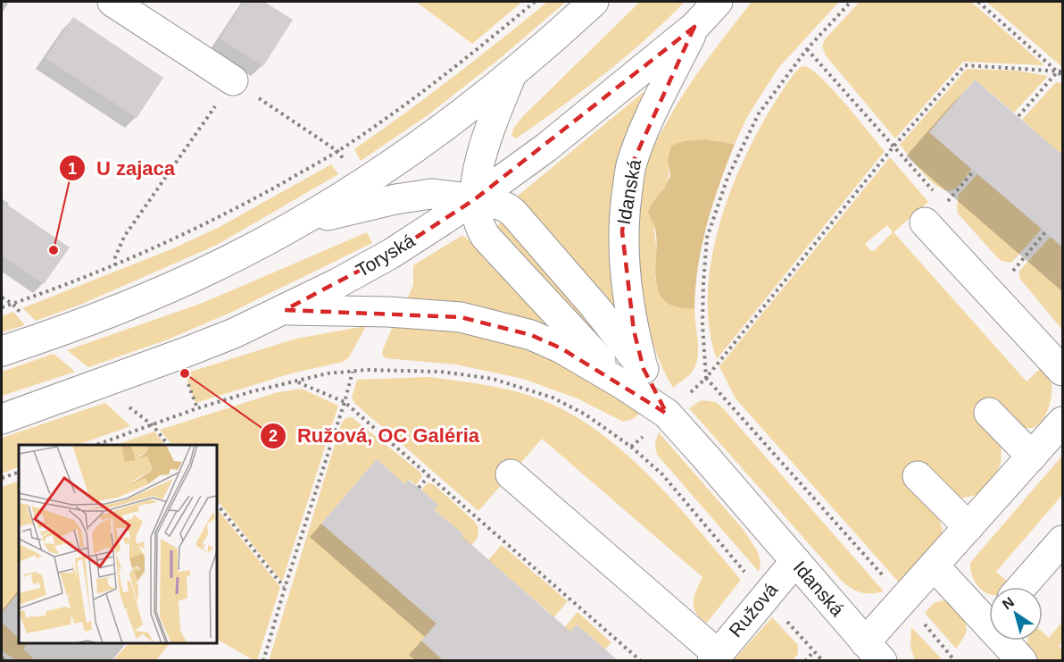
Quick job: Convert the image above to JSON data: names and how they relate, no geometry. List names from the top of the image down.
{
  "streets": {
    "street": ["Idanská", "Toryská", "Ružová"]
  },
  "crossings": [
    ["Idanská", "Toryská"],
    ["Idanská", "Ružová"]
  ],
  "places": ["U zajaca", "Ružová, OC Galéria"],
  "north": "top left"
}
